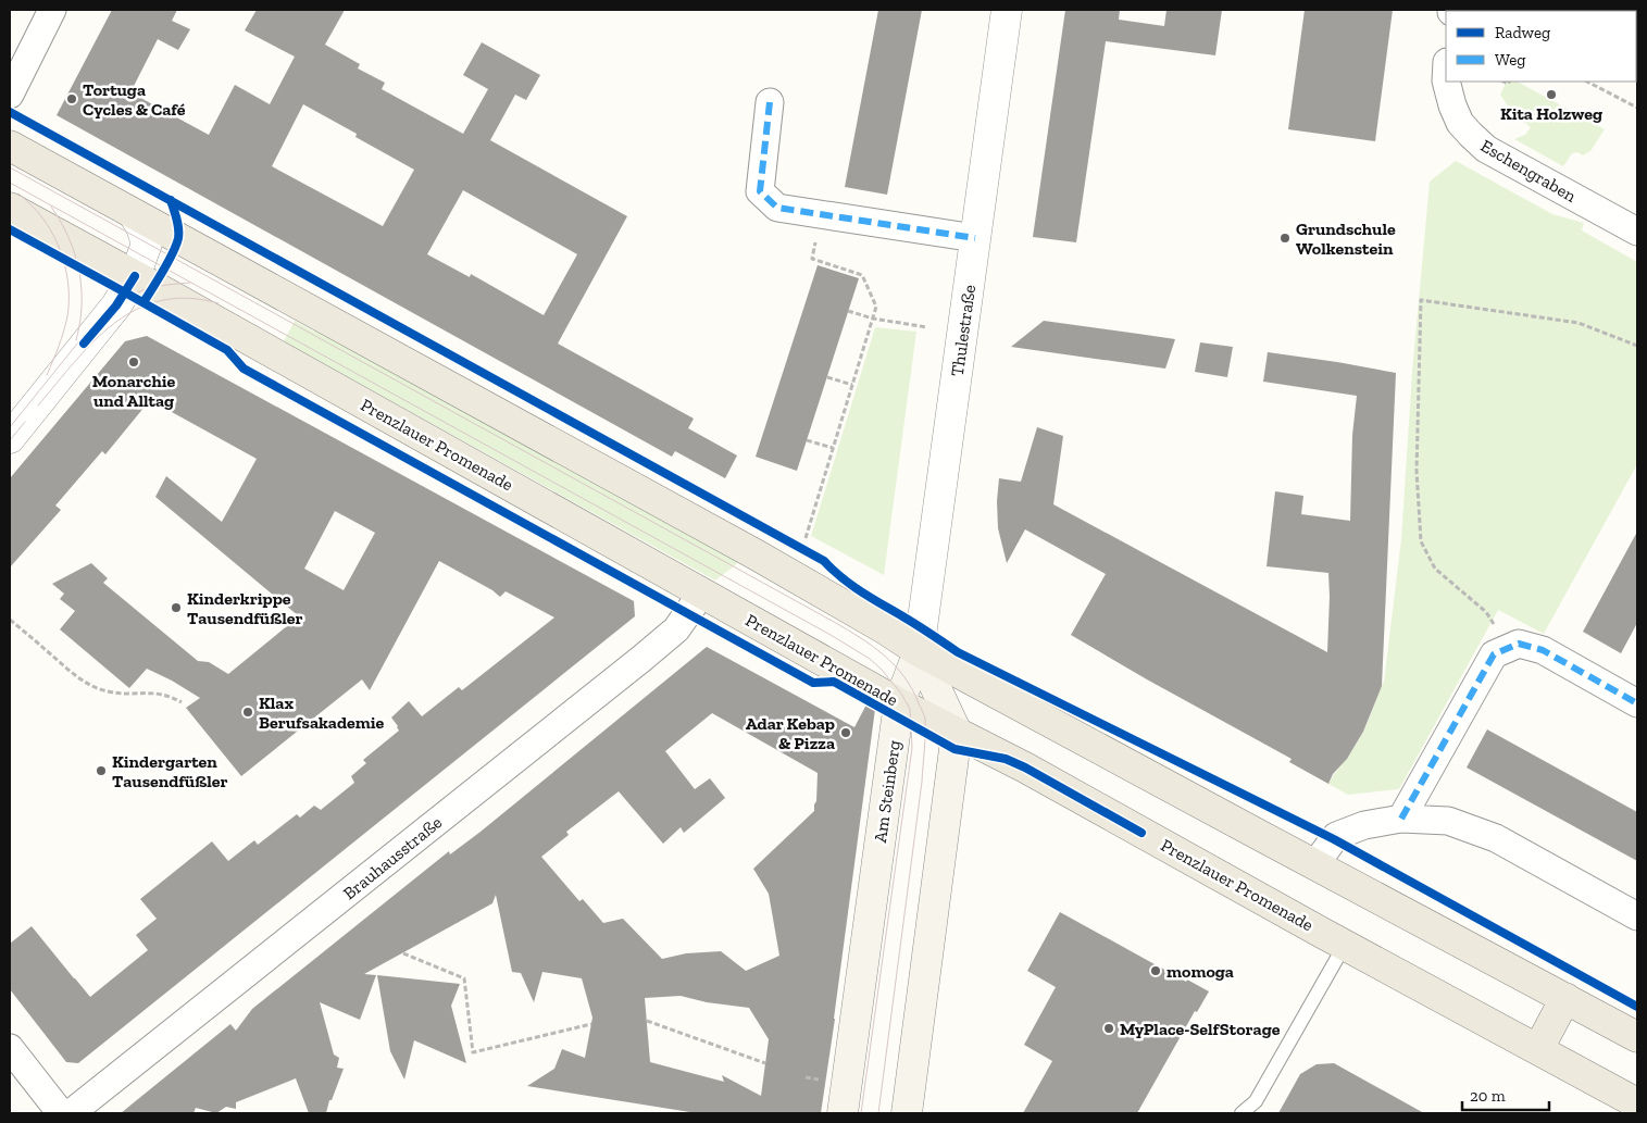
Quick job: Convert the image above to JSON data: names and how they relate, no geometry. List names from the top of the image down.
{
  "streets": {
    "main road": ["Prenzlauer Promenade", "Am Steinberg"],
    "street": ["Eschengraben", "Thulestraße", "Brauhausstraße"]
  },
  "crossings": [
    ["Thulestraße", "Am Steinberg"],
    ["Prenzlauer Promenade", "Am Steinberg"],
    ["Prenzlauer Promenade", "Brauhausstraße"]
  ],
  "places": [
    "Kita Holzweg",
    "Tortuga Cycles & Café",
    "Grundschule Wolkenstein",
    "Monarchie und Alltag",
    "Kinderkrippe Tausendfüßler",
    "Klax Berufsakademie",
    "Adar Kebap & Pizza",
    "Kindergarten Tausendfüßler",
    "momoga",
    "MyPlace-SelfStorage"
  ],
  "legend": ["Radweg", "Weg"],
  "scale_bar": "20 m"
}
